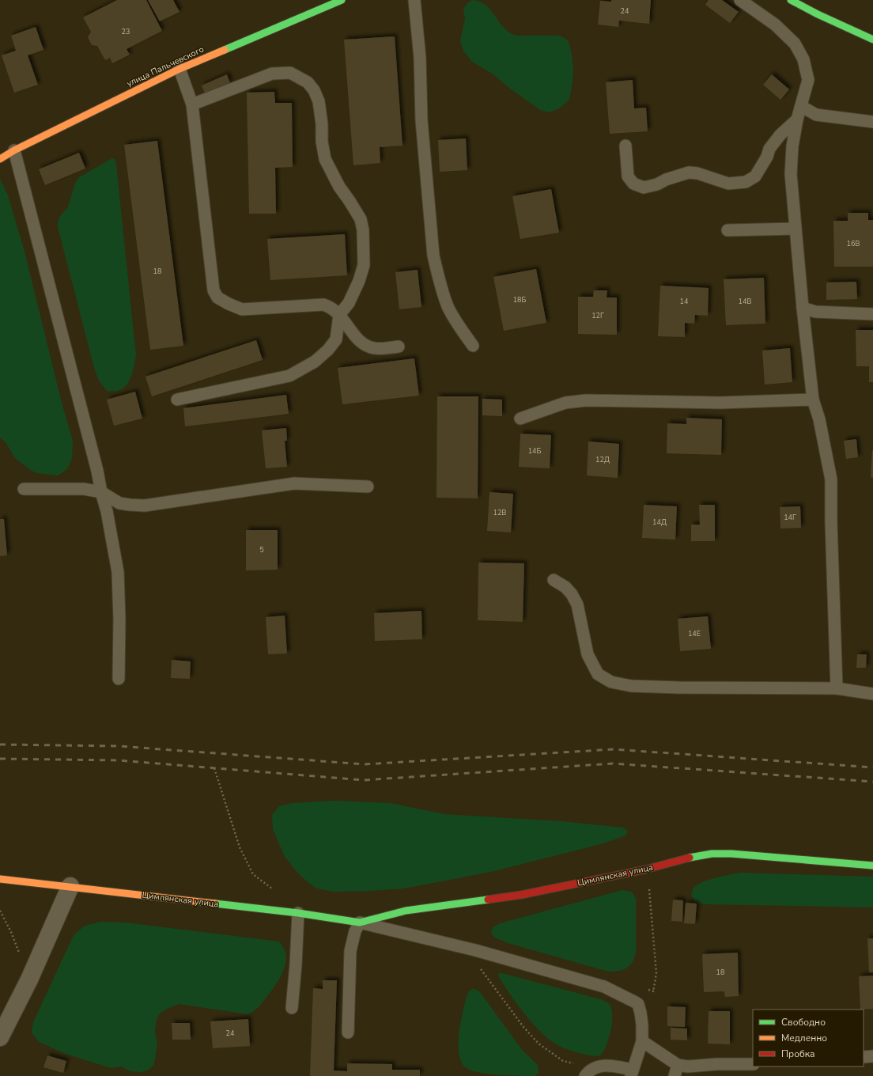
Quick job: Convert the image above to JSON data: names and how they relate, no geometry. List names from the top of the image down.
{
  "streets": {
    "street": ["улица Пальчевского", "Цимлянская улица"]
  },
  "house_numbers": [
    "24",
    "23",
    "16В",
    "18",
    "18Б",
    "14",
    "14В",
    "12Г",
    "14Б",
    "12Д",
    "12В",
    "14Г",
    "14Д",
    "5",
    "14Е",
    "18",
    "24"
  ],
  "legend": ["Свободно", "Медленно", "Пробка"]
}
